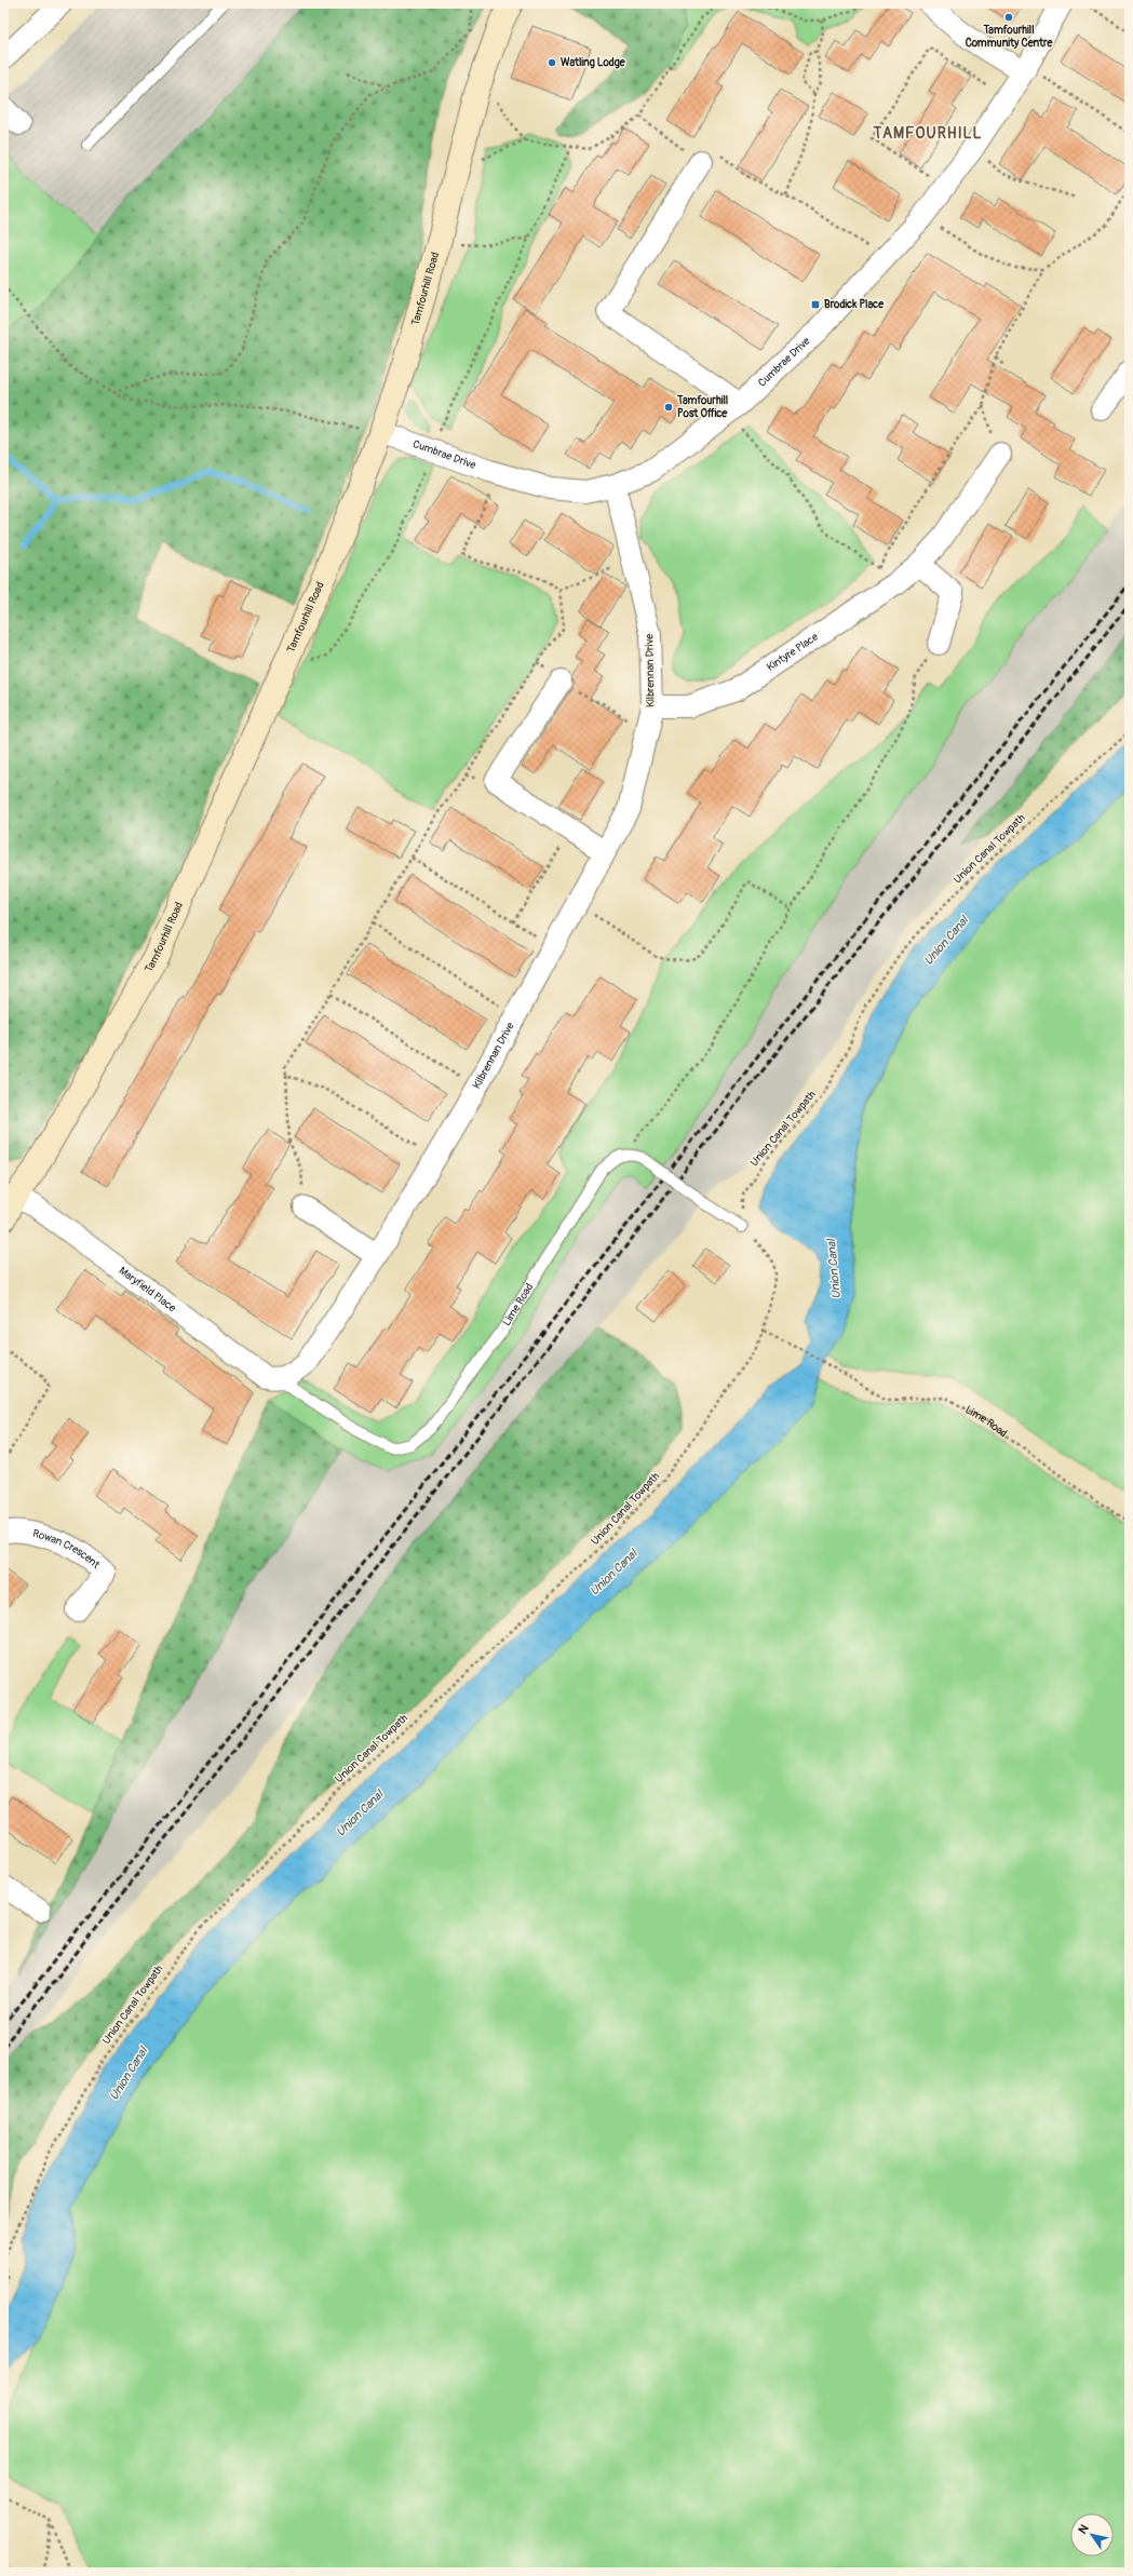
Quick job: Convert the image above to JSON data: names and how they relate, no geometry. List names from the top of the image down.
{
  "streets": {
    "main road": ["Tamfourhill Road"],
    "street": [
      "Cumbrae Drive",
      "Kintyre Place",
      "Kilbrennan Drive",
      "Maryfield Place",
      "Rowan Crescent"
    ],
    "lane": ["Lime Road"],
    "path": ["Union Canal Towpath"]
  },
  "crossings": [
    ["Tamfourhill Road", "Cumbrae Drive"],
    ["Tamfourhill Road", "Maryfield Place"],
    ["Cumbrae Drive", "Kilbrennan Drive"],
    ["Kintyre Place", "Kilbrennan Drive"],
    ["Kilbrennan Drive", "Maryfield Place"],
    ["Kilbrennan Drive", "Lime Road"],
    ["Union Canal Towpath", "Lime Road"],
    ["Maryfield Place", "Lime Road"]
  ],
  "districts": ["TAMFOURHILL"],
  "water": ["Union Canal"],
  "places": {
    "other": ["Tamfourhill Community Centre", "Watling Lodge", "Tamfourhill Post Office"],
    "transit": ["Brodick Place"]
  },
  "north": "top left"
}
